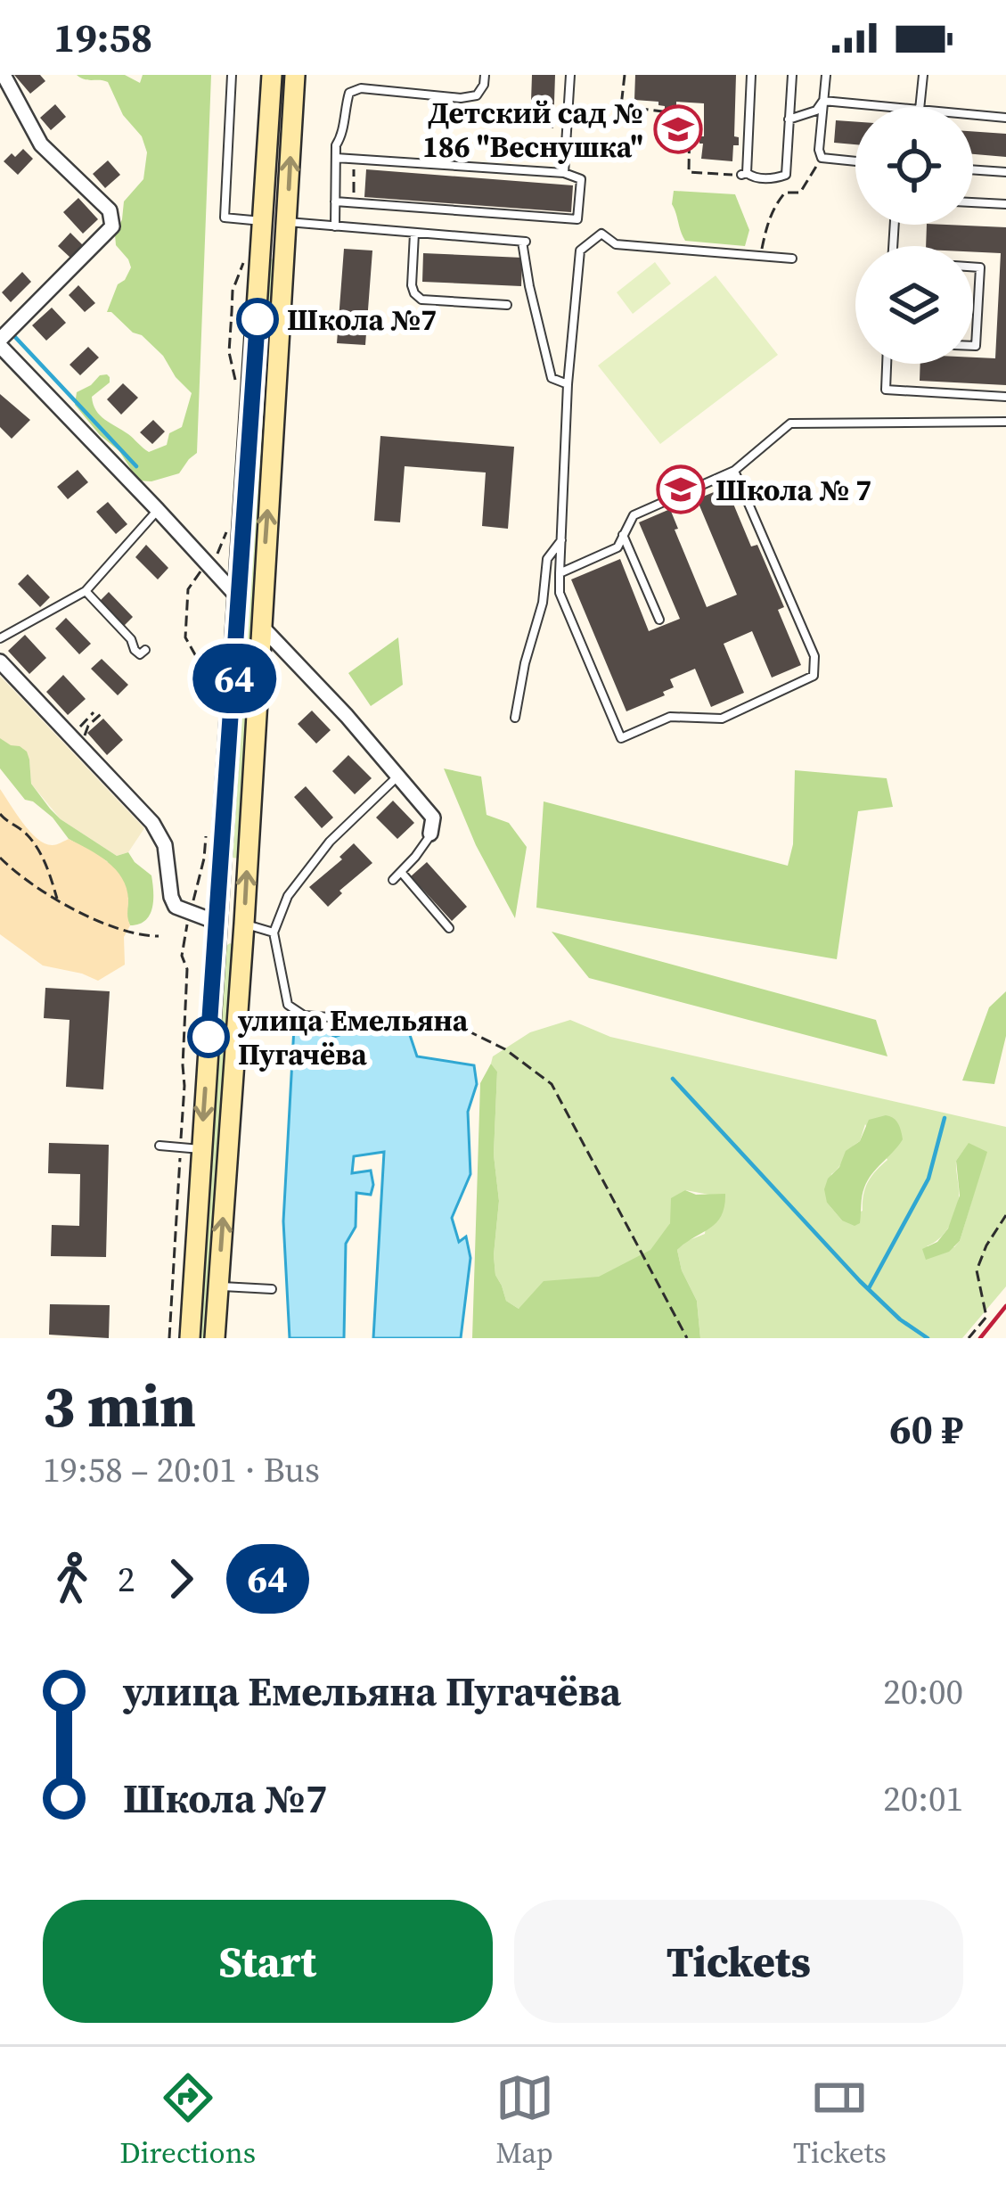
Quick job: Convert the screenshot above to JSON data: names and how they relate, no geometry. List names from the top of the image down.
{
  "places": {
    "school or university": ["Детский сад № 186 \"Веснушка\"", "Школа № 7"],
    "other": ["Школа №7", "улица Емельяна Пугачёва"]
  },
  "lines": ["bus line 64"],
  "page": {
    "status": "19:58",
    "on_map": "64",
    "heading": ["3 min", "19:58 – 20:01 · Bus", "60 ₽"],
    "legs": ["2", "64"],
    "list": [
      {
        "name": "улица Емельяна Пугачёва",
        "value": "20:00"
      },
      {
        "name": "Школа №7",
        "value": "20:01"
      }
    ],
    "buttons": ["Start", "Tickets"],
    "tabs": ["Directions", "Map", "Tickets"]
  }
}
